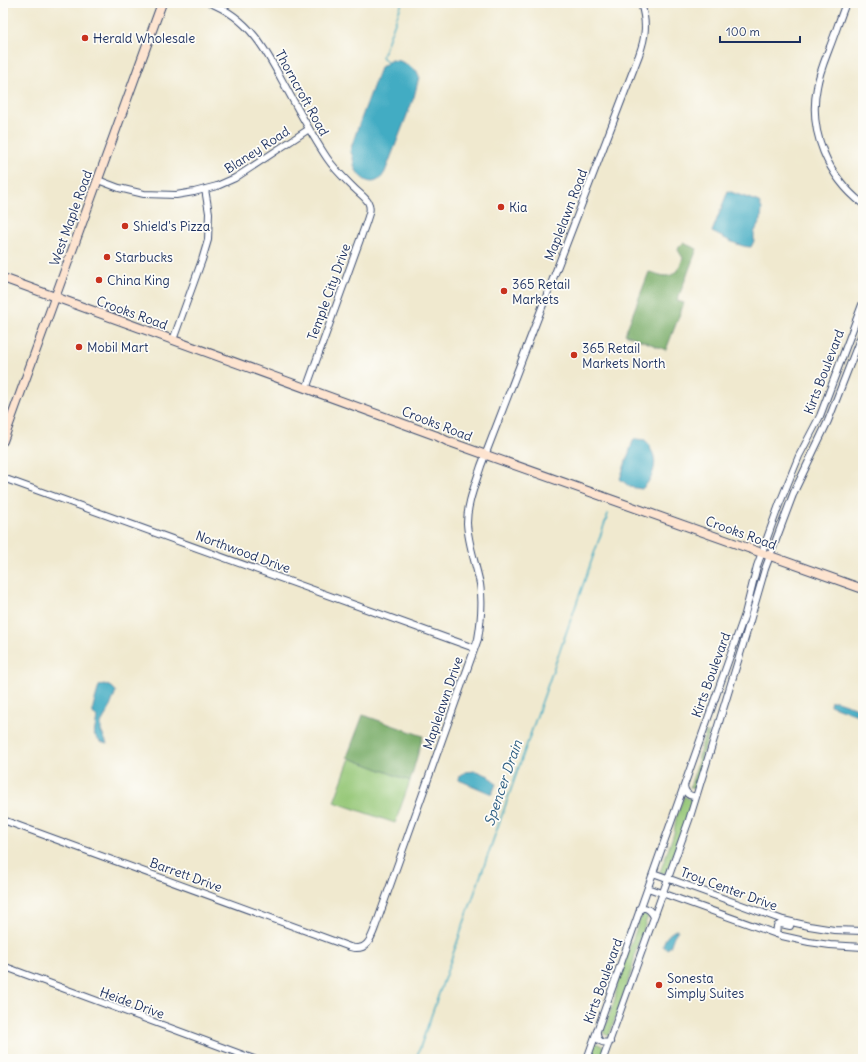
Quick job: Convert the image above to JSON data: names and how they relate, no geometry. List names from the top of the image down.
{
  "streets": {
    "main road": ["West Maple Road", "Crooks Road"],
    "street": [
      "Thorncroft Road",
      "Blaney Road",
      "Maplelawn Road",
      "Temple City Drive",
      "Kirts Boulevard",
      "Northwood Drive",
      "Maplelawn Drive",
      "Barrett Drive",
      "Troy Center Drive",
      "Heide Drive"
    ]
  },
  "crossings": [
    ["Thorncroft Road", "Blaney Road"],
    ["Thorncroft Road", "Temple City Drive"],
    ["Blaney Road", "West Maple Road"],
    ["Maplelawn Road", "Crooks Road"],
    ["Maplelawn Road", "Maplelawn Drive"],
    ["West Maple Road", "Crooks Road"],
    ["Temple City Drive", "Crooks Road"],
    ["Crooks Road", "Kirts Boulevard"],
    ["Crooks Road", "Maplelawn Drive"],
    ["Kirts Boulevard", "Troy Center Drive"],
    ["Northwood Drive", "Maplelawn Drive"],
    ["Maplelawn Drive", "Barrett Drive"]
  ],
  "water": ["Spencer Drain"],
  "places": [
    "Herald Wholesale",
    "Kia",
    "Shield's Pizza",
    "Starbucks",
    "China King",
    "365 Retail Markets",
    "Mobil Mart",
    "365 Retail Markets North",
    "Sonesta Simply Suites"
  ],
  "scale_bar": "100 m"
}
